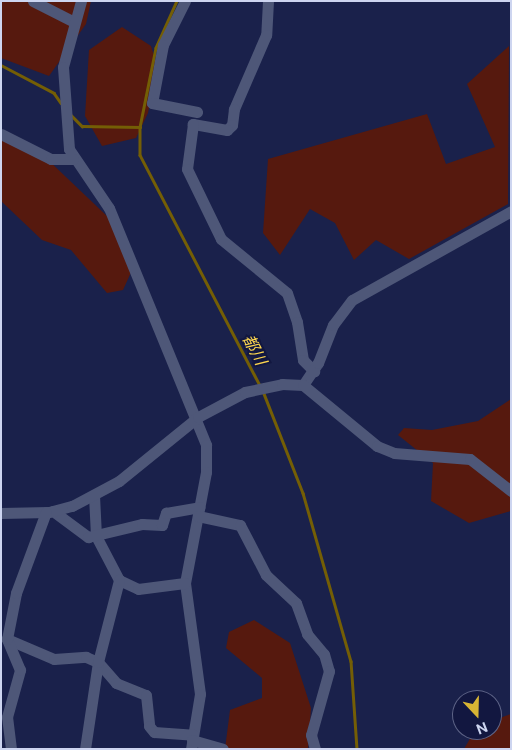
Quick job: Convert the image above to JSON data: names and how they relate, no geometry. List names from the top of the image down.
{
  "water": ["都川"],
  "north": "bottom"
}
